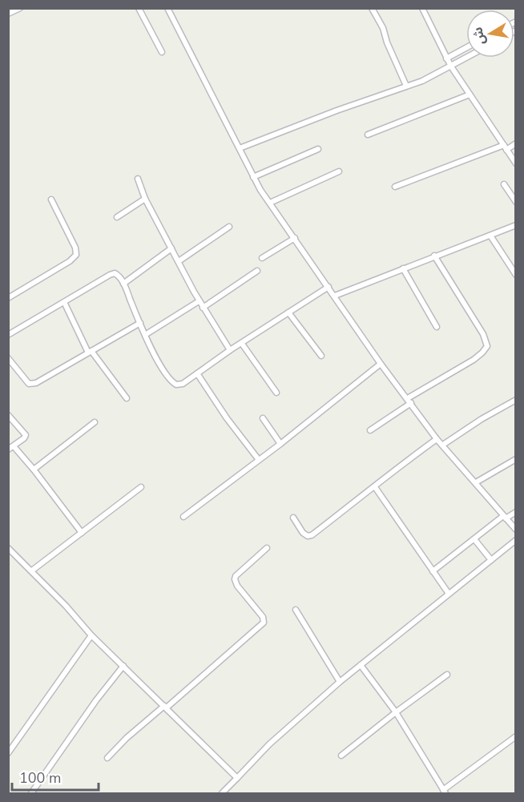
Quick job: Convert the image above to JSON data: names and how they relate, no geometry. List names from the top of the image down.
{
  "scale_bar": "100 m",
  "north": "left"
}
